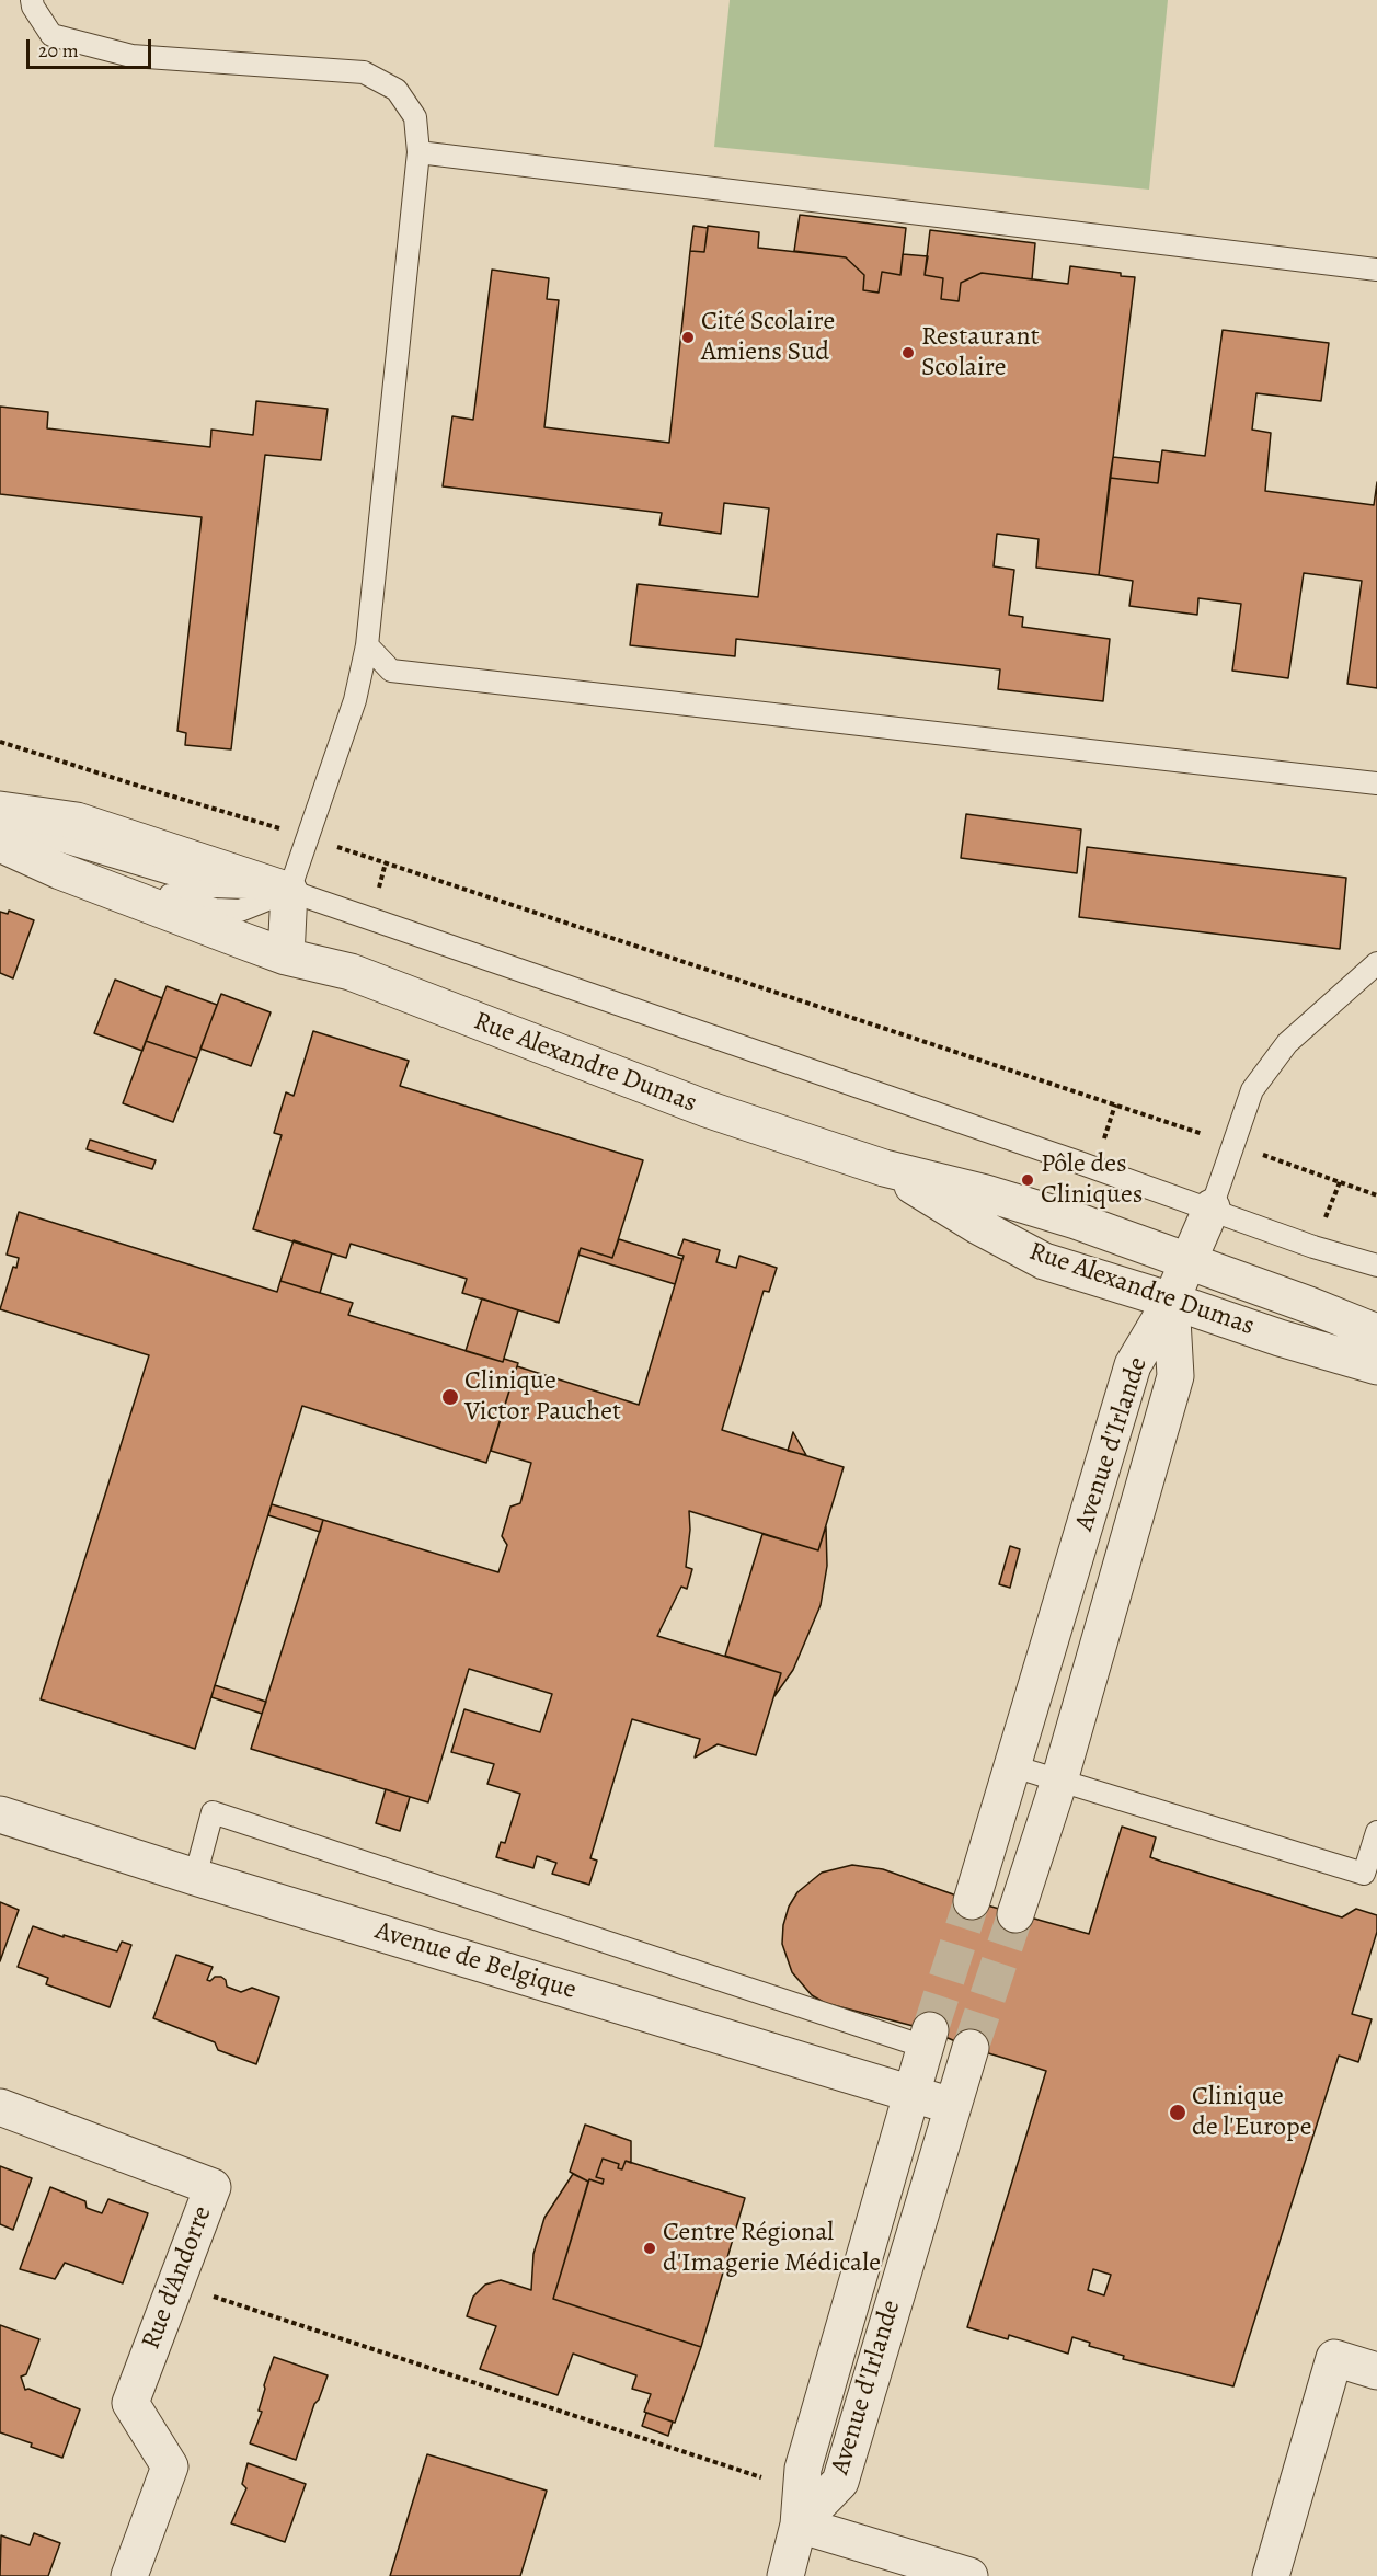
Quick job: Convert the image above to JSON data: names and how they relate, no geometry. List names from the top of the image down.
{
  "streets": {
    "street": [
      "Rue Alexandre Dumas",
      "Avenue d'Irlande",
      "Avenue de Belgique",
      "Rue d'Andorre"
    ]
  },
  "crossings": [
    ["Rue Alexandre Dumas", "Avenue d'Irlande"],
    ["Avenue d'Irlande", "Avenue de Belgique"]
  ],
  "places": [
    "Cité Scolaire Amiens Sud",
    "Restaurant Scolaire",
    "Pôle des Cliniques",
    "Clinique Victor Pauchet",
    "Clinique de l'Europe",
    "Centre Régional d'Imagerie Médicale"
  ],
  "scale_bar": "20 m"
}
